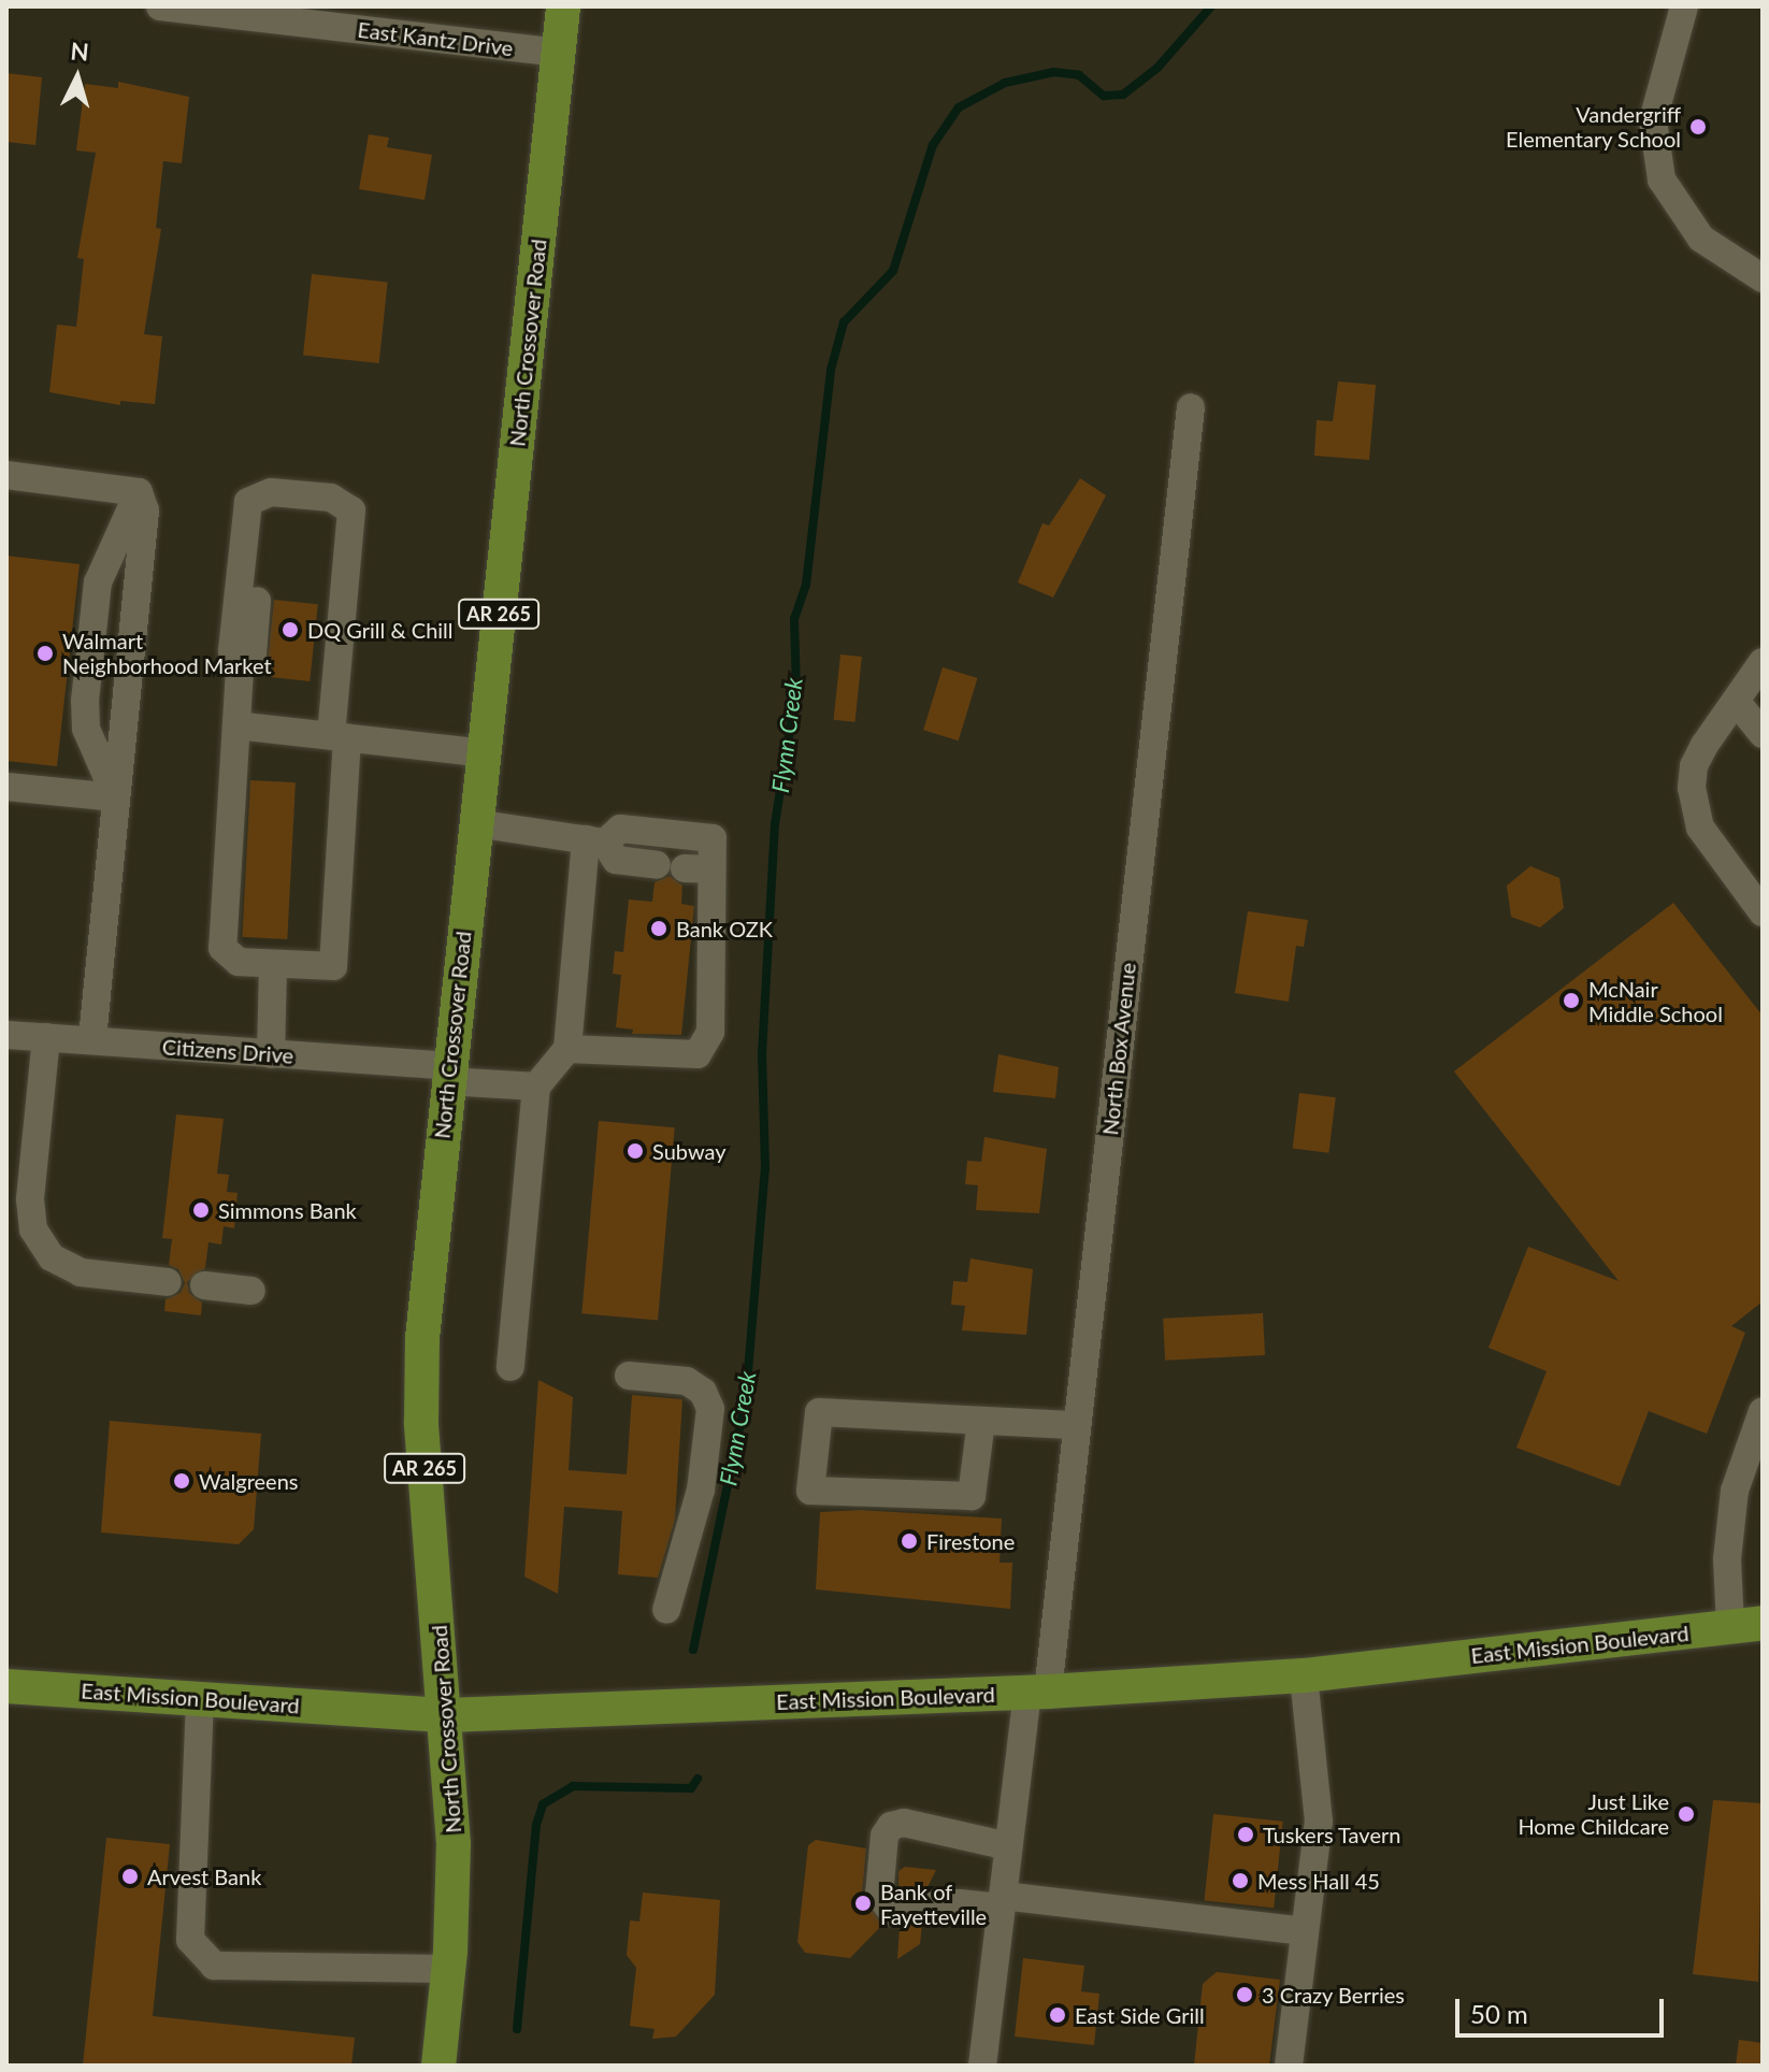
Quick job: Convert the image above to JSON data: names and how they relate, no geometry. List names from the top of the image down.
{
  "streets": {
    "main road": ["North Crossover Road", "AR 265", "East Mission Boulevard"],
    "street": ["East Kantz Drive", "North Box Avenue", "Citizens Drive"]
  },
  "crossings": [
    ["East Kantz Drive", "North Crossover Road"],
    ["North Crossover Road", "Citizens Drive"],
    ["North Crossover Road", "East Mission Boulevard"],
    ["North Box Avenue", "East Mission Boulevard"]
  ],
  "water": ["Flynn Creek"],
  "places": [
    "Vandergriff Elementary School",
    "DQ Grill & Chill",
    "Walmart Neighborhood Market",
    "Bank OZK",
    "McNair Middle School",
    "Subway",
    "Simmons Bank",
    "Walgreens",
    "Firestone",
    "Just Like Home Childcare",
    "Tuskers Tavern",
    "Arvest Bank",
    "Mess Hall 45",
    "Bank of Fayetteville",
    "3 Crazy Berries",
    "East Side Grill"
  ],
  "scale_bar": "50 m",
  "north": "top"
}
